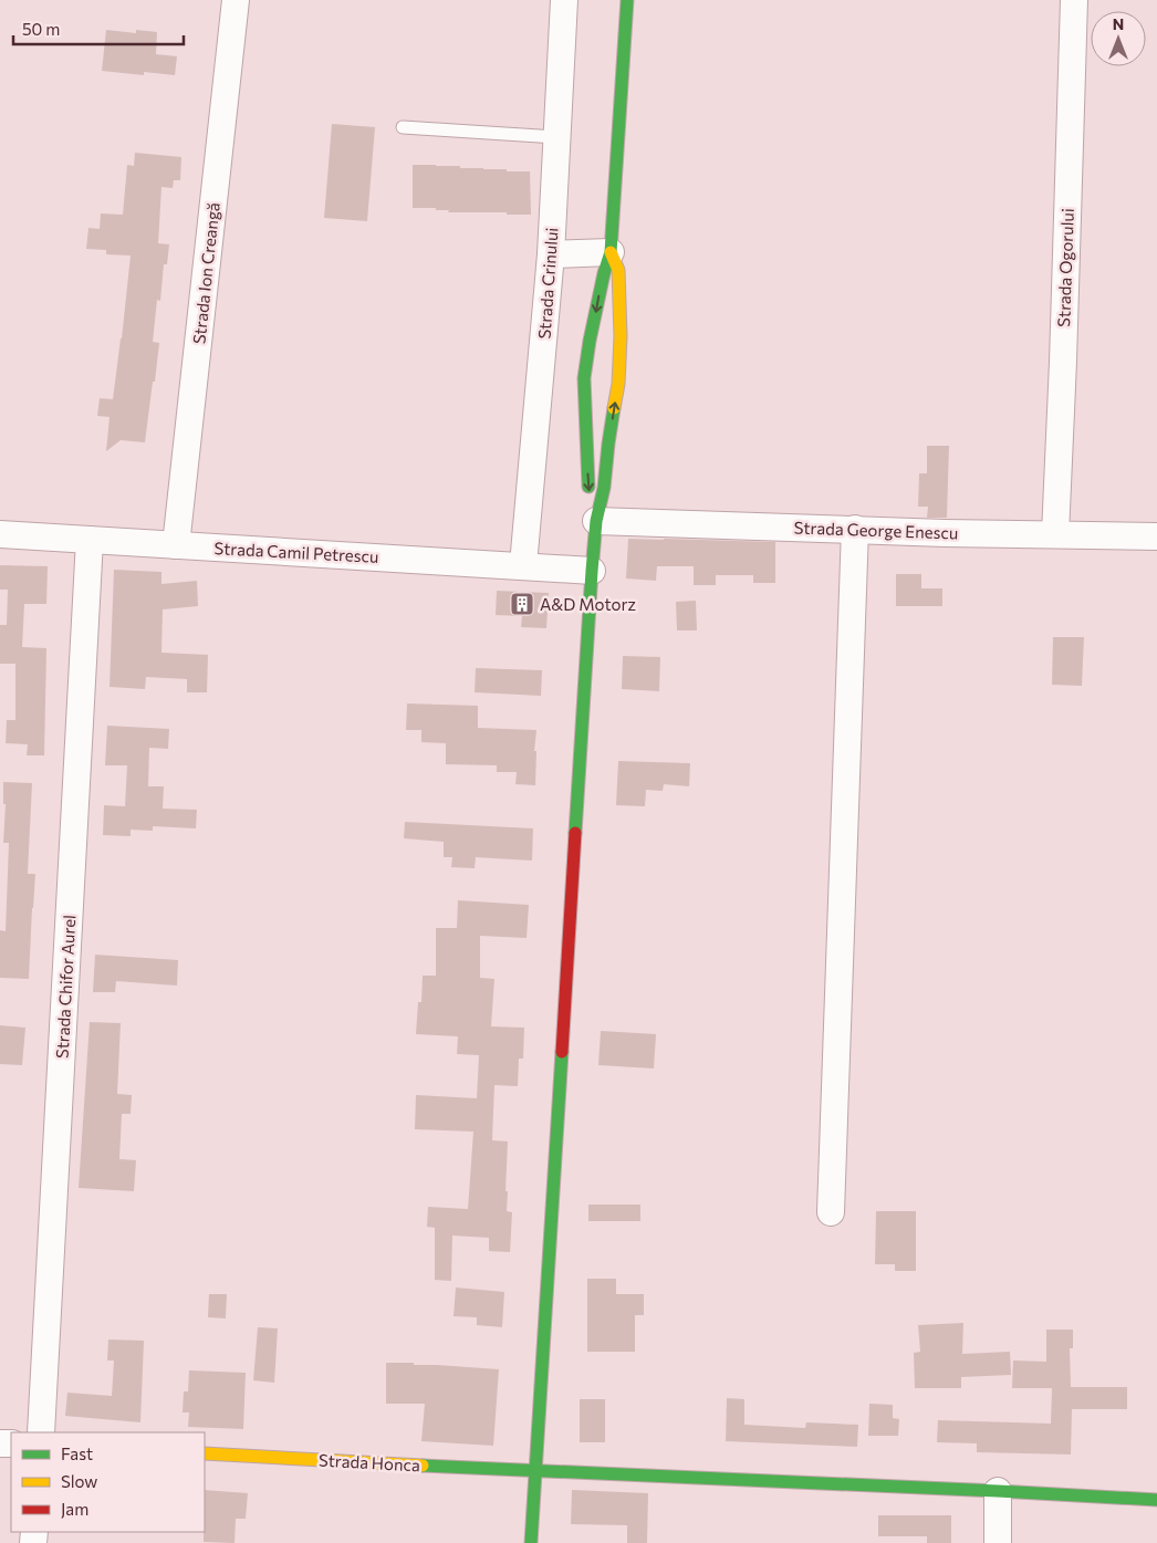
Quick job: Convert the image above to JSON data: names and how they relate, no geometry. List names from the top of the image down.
{
  "streets": {
    "main road": ["Strada Honca"],
    "street": [
      "Strada Ogorului",
      "Strada Ion Creangă",
      "Strada Crinului",
      "Strada George Enescu",
      "Strada Camil Petrescu",
      "Strada Chifor Aurel"
    ]
  },
  "crossings": [
    ["Strada Ogorului", "Strada George Enescu"],
    ["Strada Ion Creangă", "Strada Camil Petrescu"],
    ["Strada Crinului", "Strada Camil Petrescu"],
    ["Strada Camil Petrescu", "Strada Chifor Aurel"]
  ],
  "places": {
    "building": ["A&D Motorz"]
  },
  "legend": ["Fast", "Slow", "Jam"],
  "scale_bar": "50 m",
  "north": "top"
}
